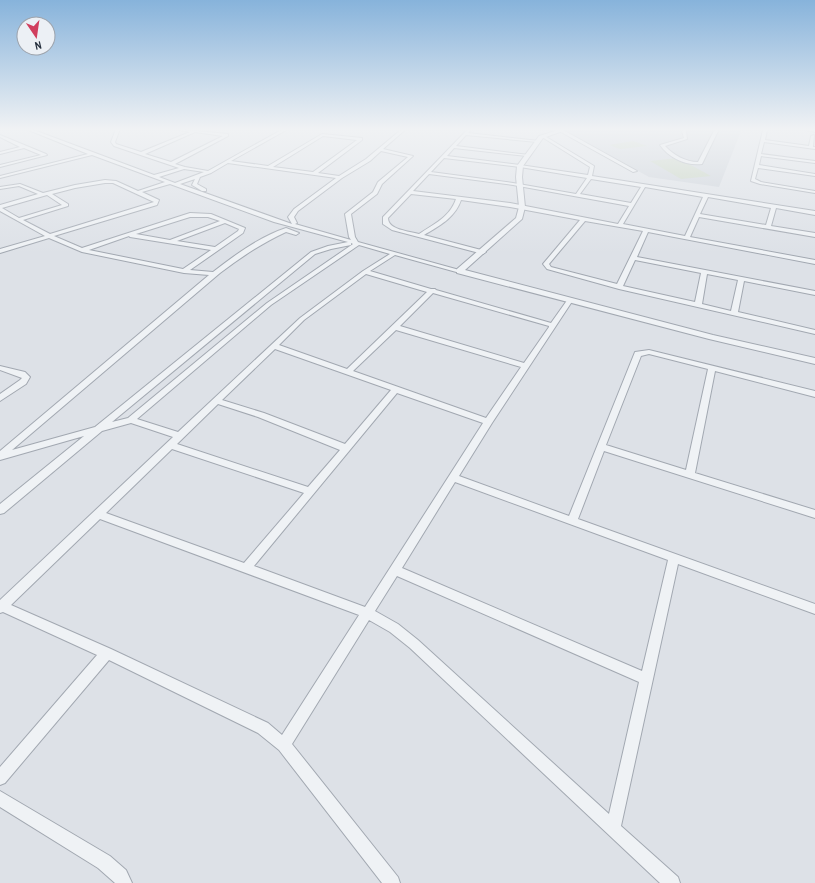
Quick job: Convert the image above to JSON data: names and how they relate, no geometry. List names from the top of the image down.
{
  "north": "bottom"
}
